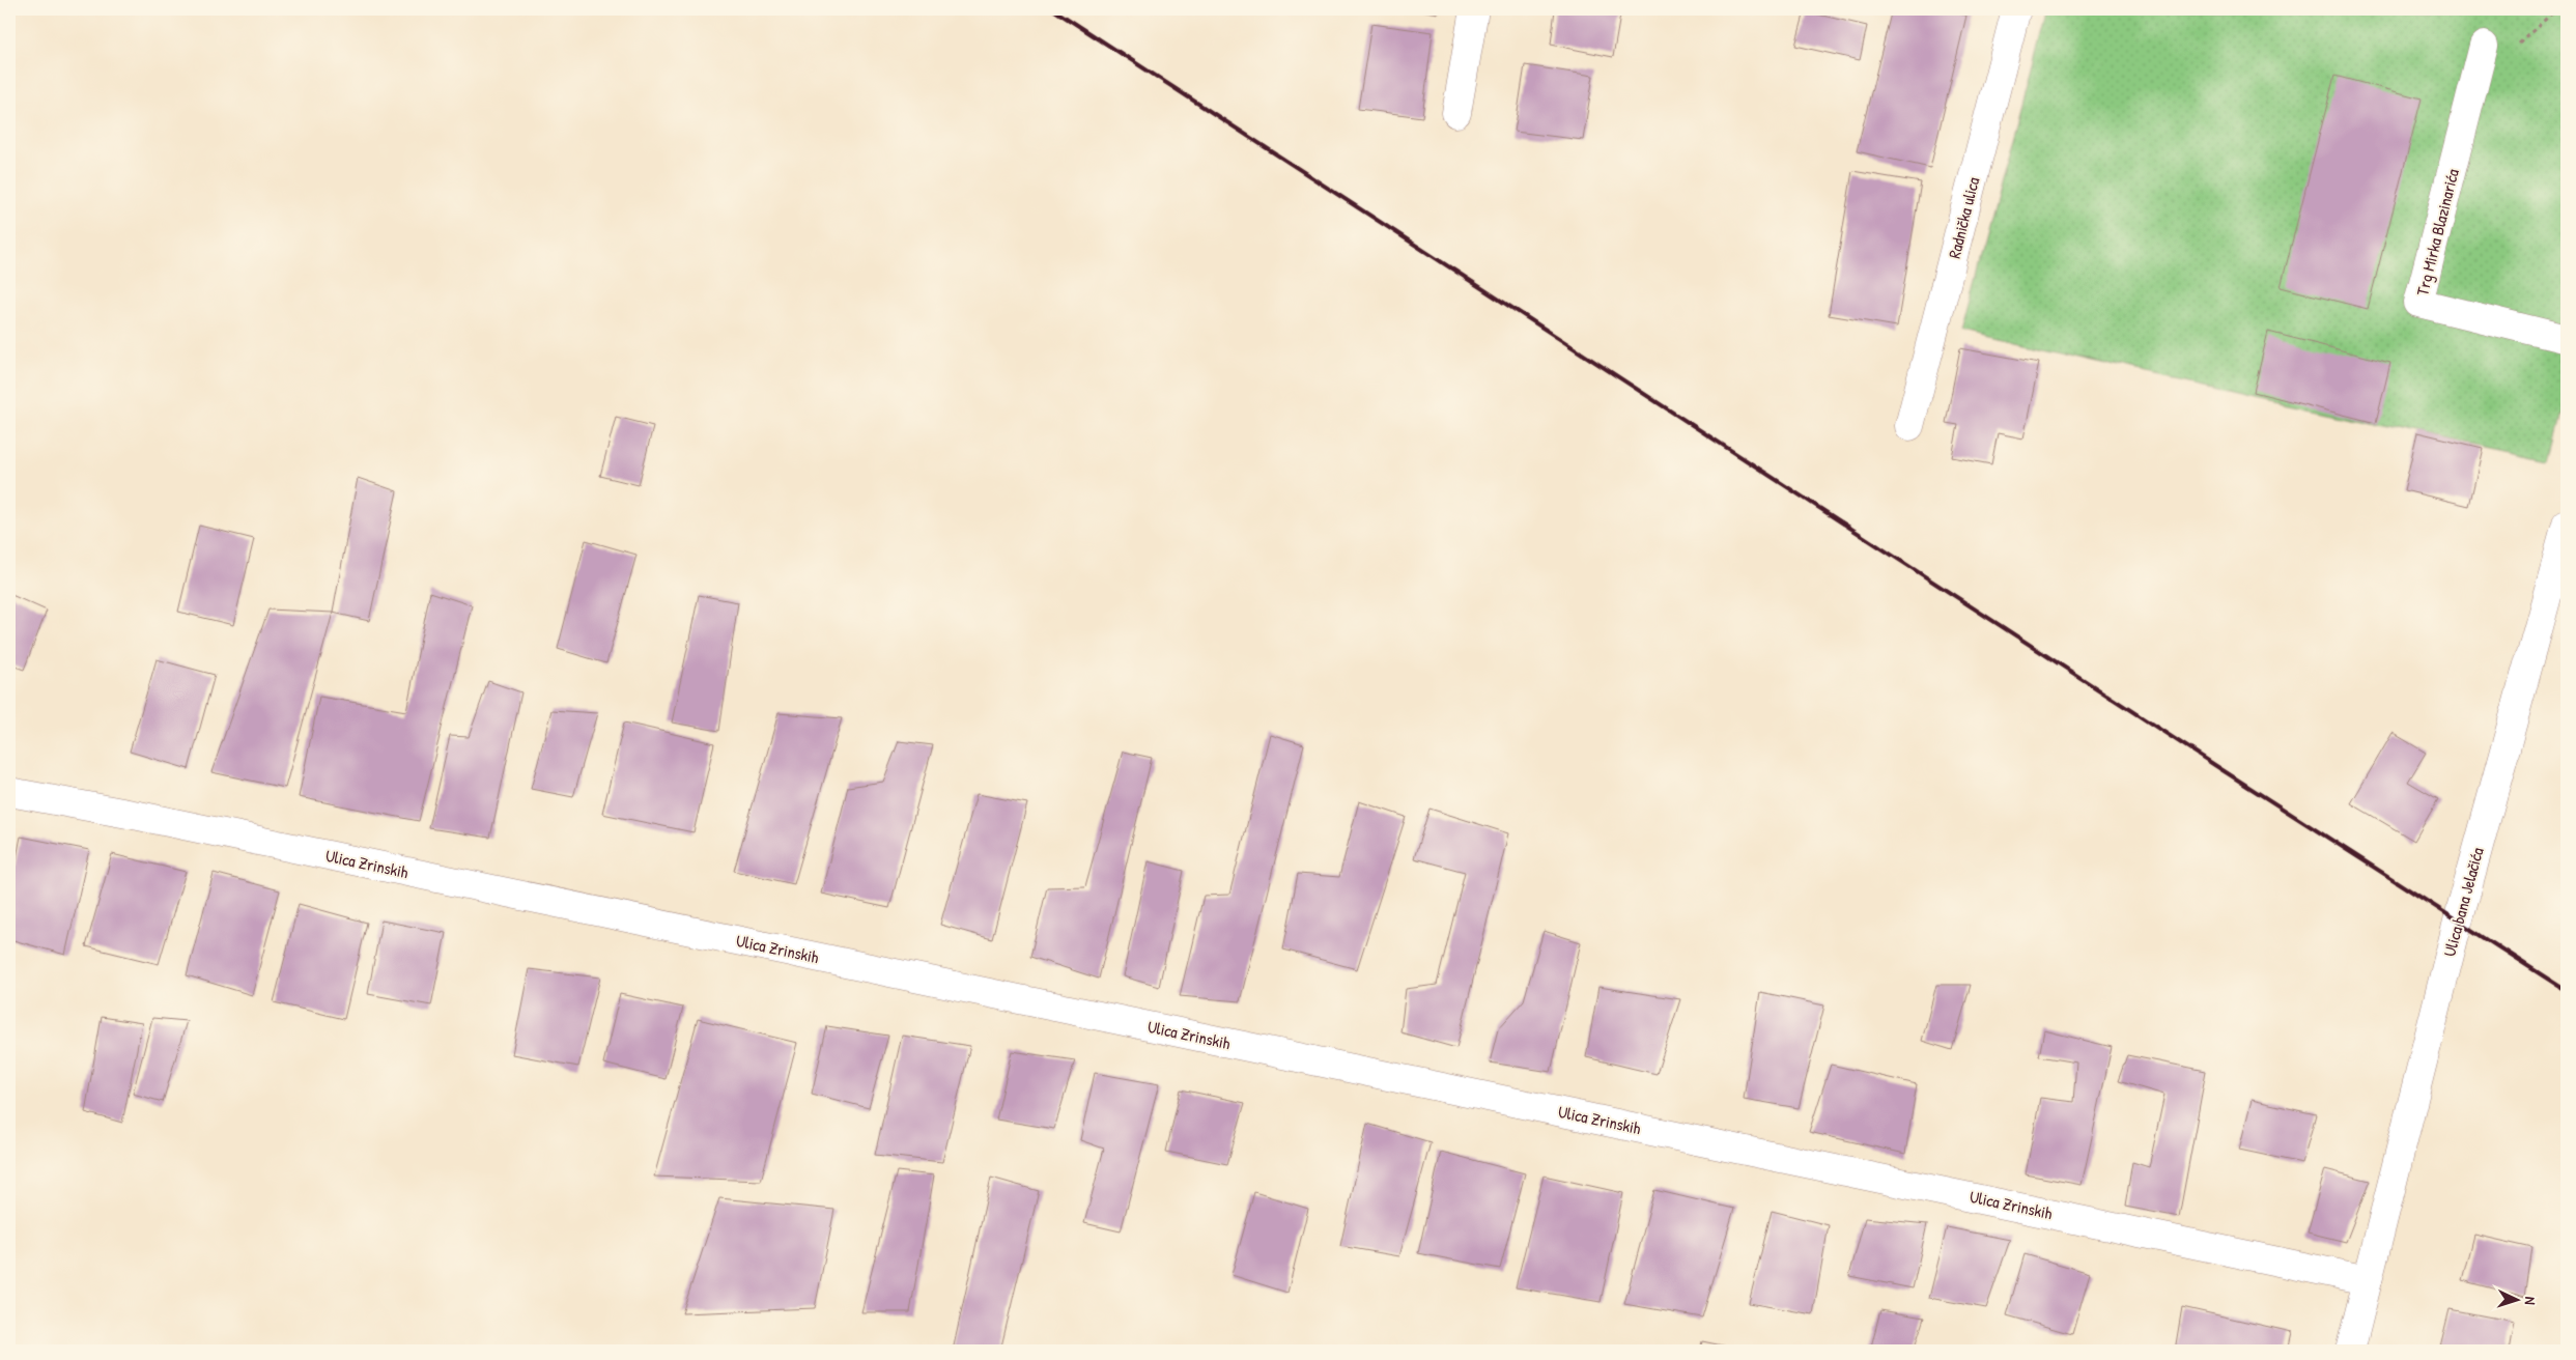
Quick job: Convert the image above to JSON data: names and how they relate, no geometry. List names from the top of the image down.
{
  "streets": {
    "street": [
      "Radnička ulica",
      "Trg Mirka Blazinarića",
      "Ulica Zrinskih",
      "Ulica bana Jelačića"
    ]
  },
  "crossings": [
    ["Ulica Zrinskih", "Ulica bana Jelačića"]
  ],
  "north": "right"
}
